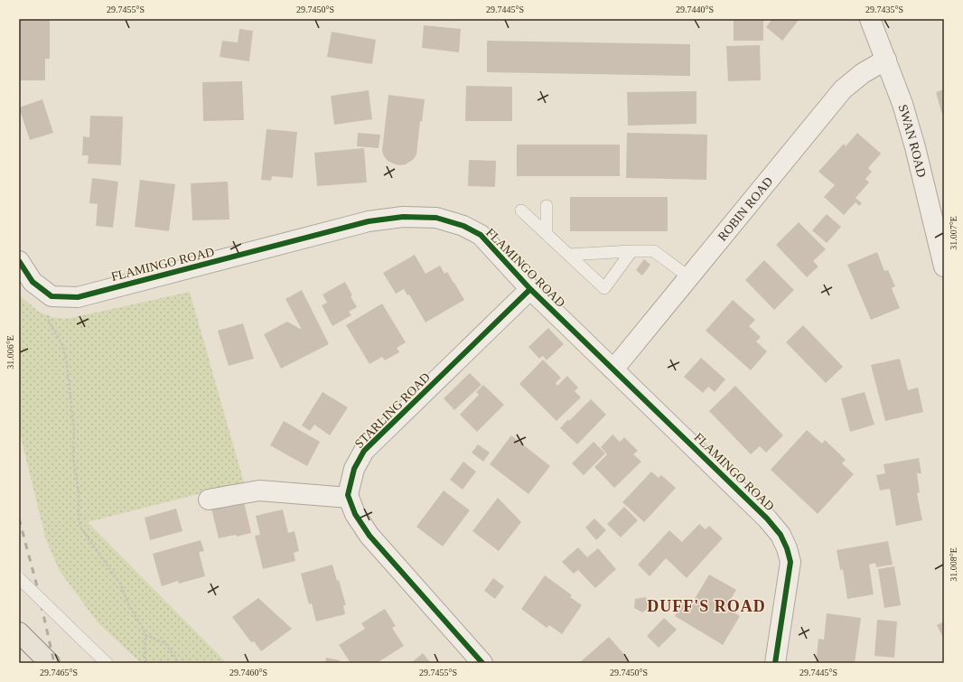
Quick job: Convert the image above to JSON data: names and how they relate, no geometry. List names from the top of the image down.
{
  "streets": {
    "street": [
      "SWAN ROAD",
      "ROBIN ROAD",
      "FLAMINGO ROAD",
      "STARLING ROAD"
    ]
  },
  "crossings": [
    ["SWAN ROAD", "ROBIN ROAD"],
    ["ROBIN ROAD", "FLAMINGO ROAD"],
    ["FLAMINGO ROAD", "STARLING ROAD"]
  ],
  "districts": ["DUFF'S ROAD"],
  "coordinates": [
    "29.7455°S",
    "29.7450°S",
    "29.7445°S",
    "29.7440°S",
    "29.7435°S",
    "31.007°E",
    "31.006°E",
    "31.008°E",
    "29.7465°S",
    "29.7460°S"
  ]
}
